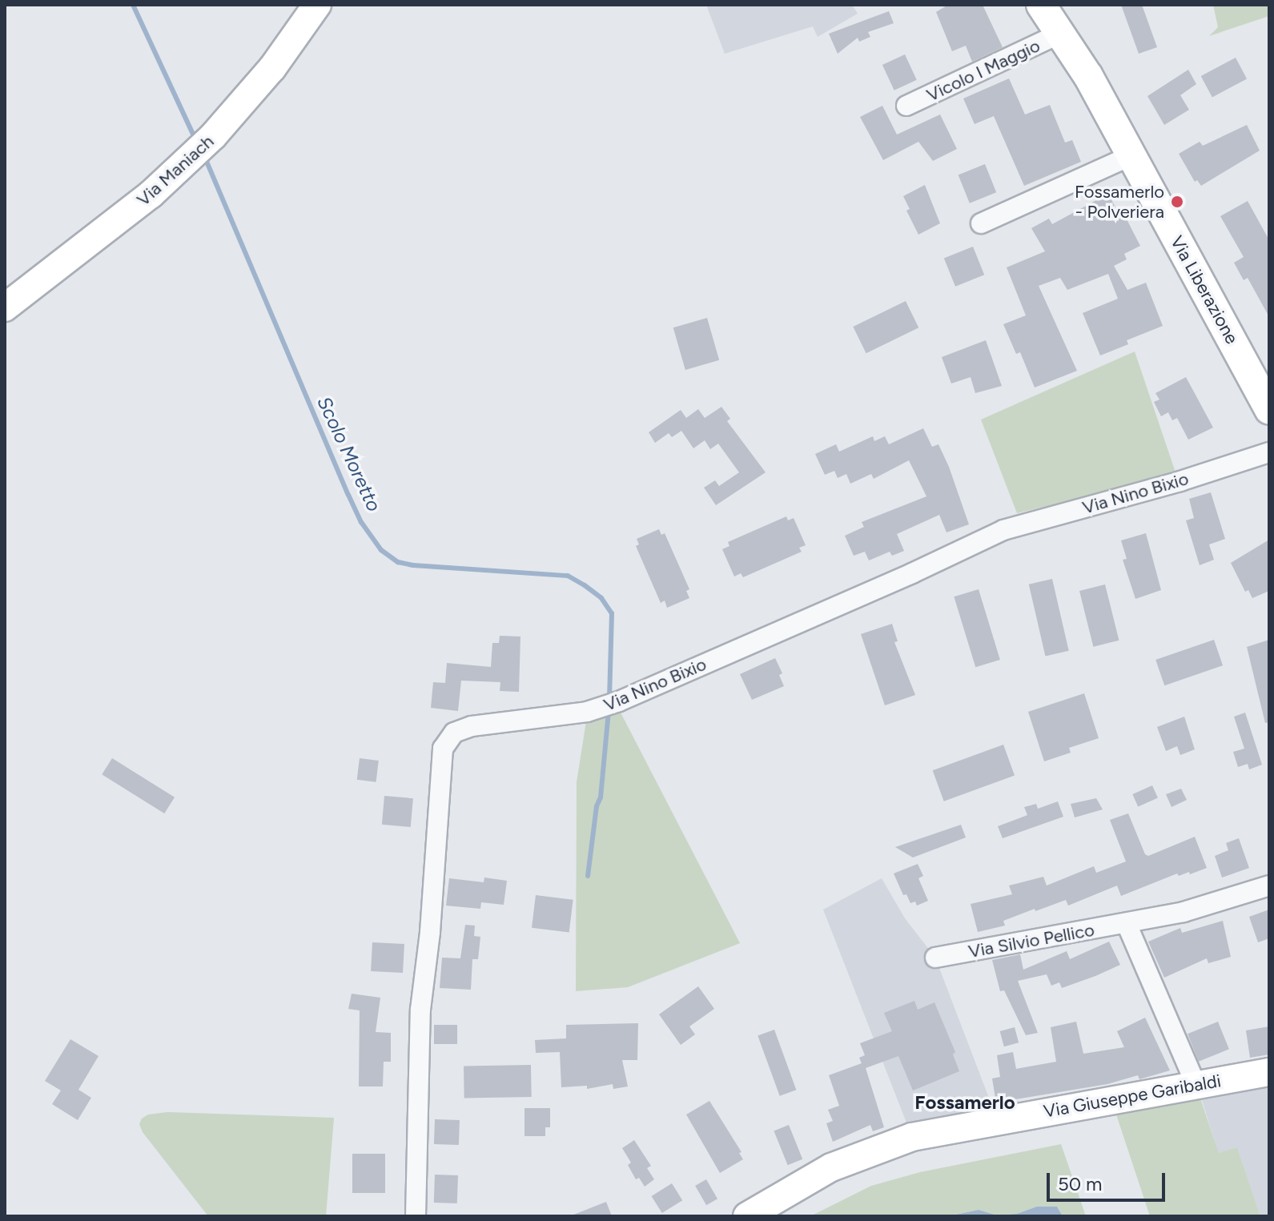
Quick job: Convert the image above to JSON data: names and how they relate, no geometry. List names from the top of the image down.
{
  "streets": {
    "main road": ["Via Liberazione"],
    "street": [
      "Vicolo I Maggio",
      "Via Maniach",
      "Via Nino Bixio",
      "Via Silvio Pellico",
      "Via Giuseppe Garibaldi"
    ]
  },
  "crossings": [
    ["Vicolo I Maggio", "Via Liberazione"]
  ],
  "districts": ["Fossamerlo"],
  "water": ["Scolo Moretto"],
  "places": ["Fossamerlo - Polveriera"],
  "scale_bar": "50 m"
}
